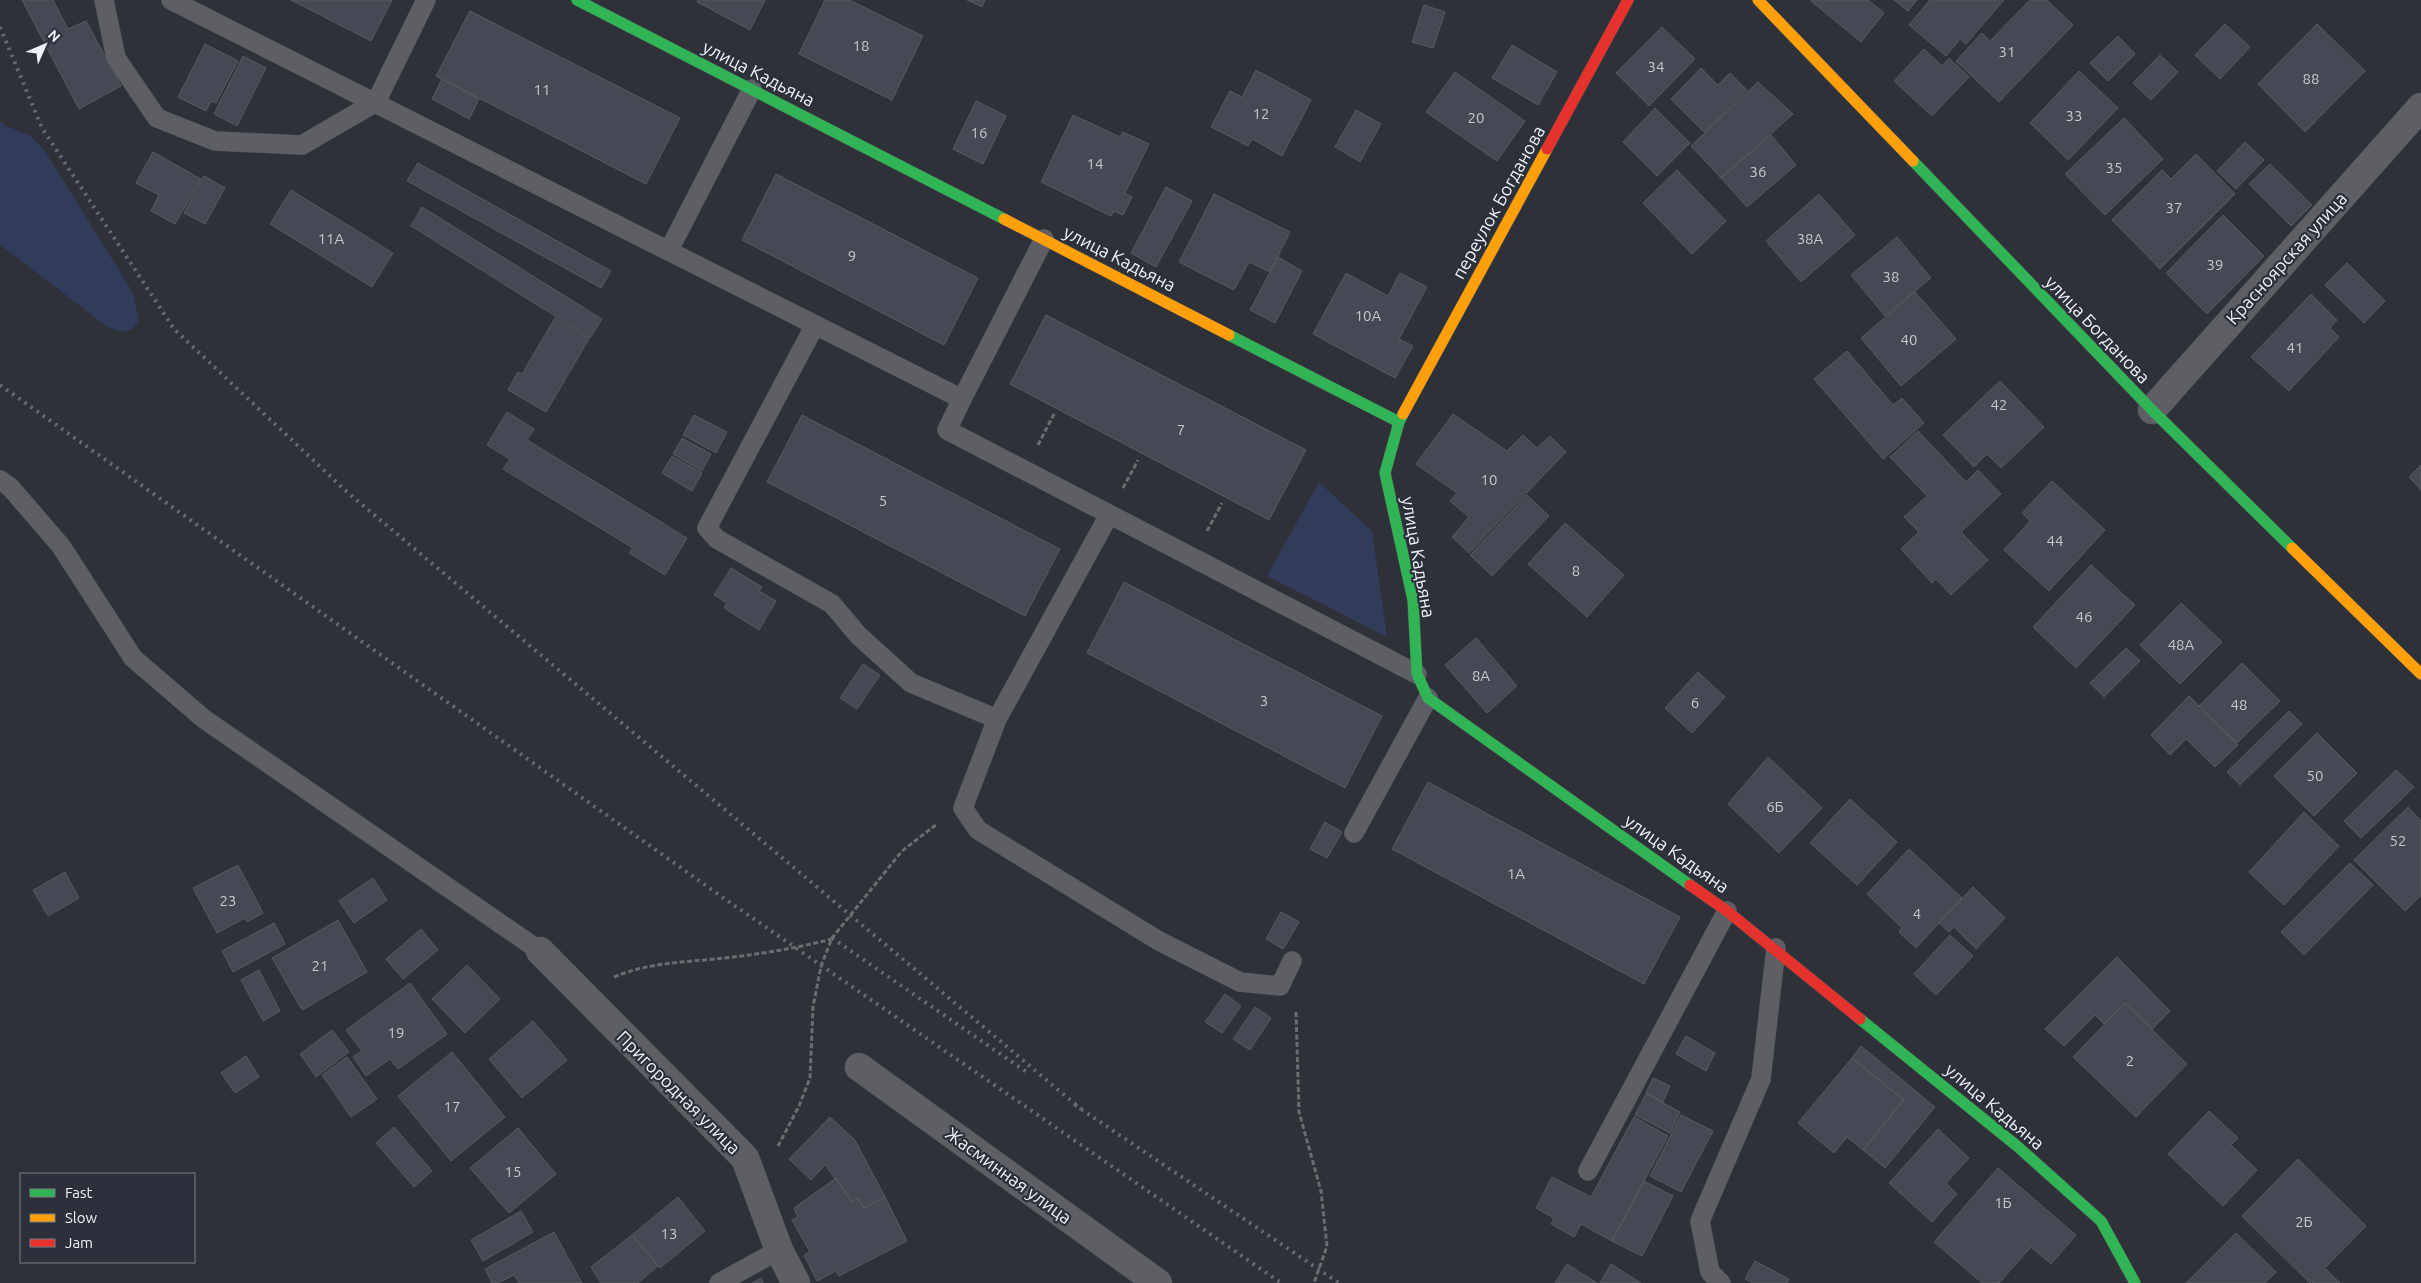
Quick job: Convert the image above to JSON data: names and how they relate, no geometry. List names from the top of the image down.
{
  "streets": {
    "street": [
      "улица Кадьяна",
      "переулок Богданова",
      "Красноярская улица",
      "улица Богданова",
      "Пригородная улица",
      "Жасминная улица"
    ]
  },
  "crossings": [
    ["улица Кадьяна", "переулок Богданова"],
    ["Красноярская улица", "улица Богданова"]
  ],
  "house_numbers": [
    "18",
    "31",
    "34",
    "88",
    "11",
    "12",
    "33",
    "20",
    "16",
    "14",
    "35",
    "36",
    "37",
    "11А",
    "38А",
    "9",
    "39",
    "38",
    "10А",
    "40",
    "41",
    "42",
    "7",
    "10",
    "5",
    "44",
    "8",
    "46",
    "48А",
    "8А",
    "3",
    "6",
    "48",
    "50",
    "6Б",
    "52",
    "1А",
    "23",
    "4",
    "21",
    "19",
    "2",
    "17",
    "15",
    "1Б",
    "2Б",
    "13"
  ],
  "legend": ["Fast", "Slow", "Jam"],
  "north": "top right"
}
